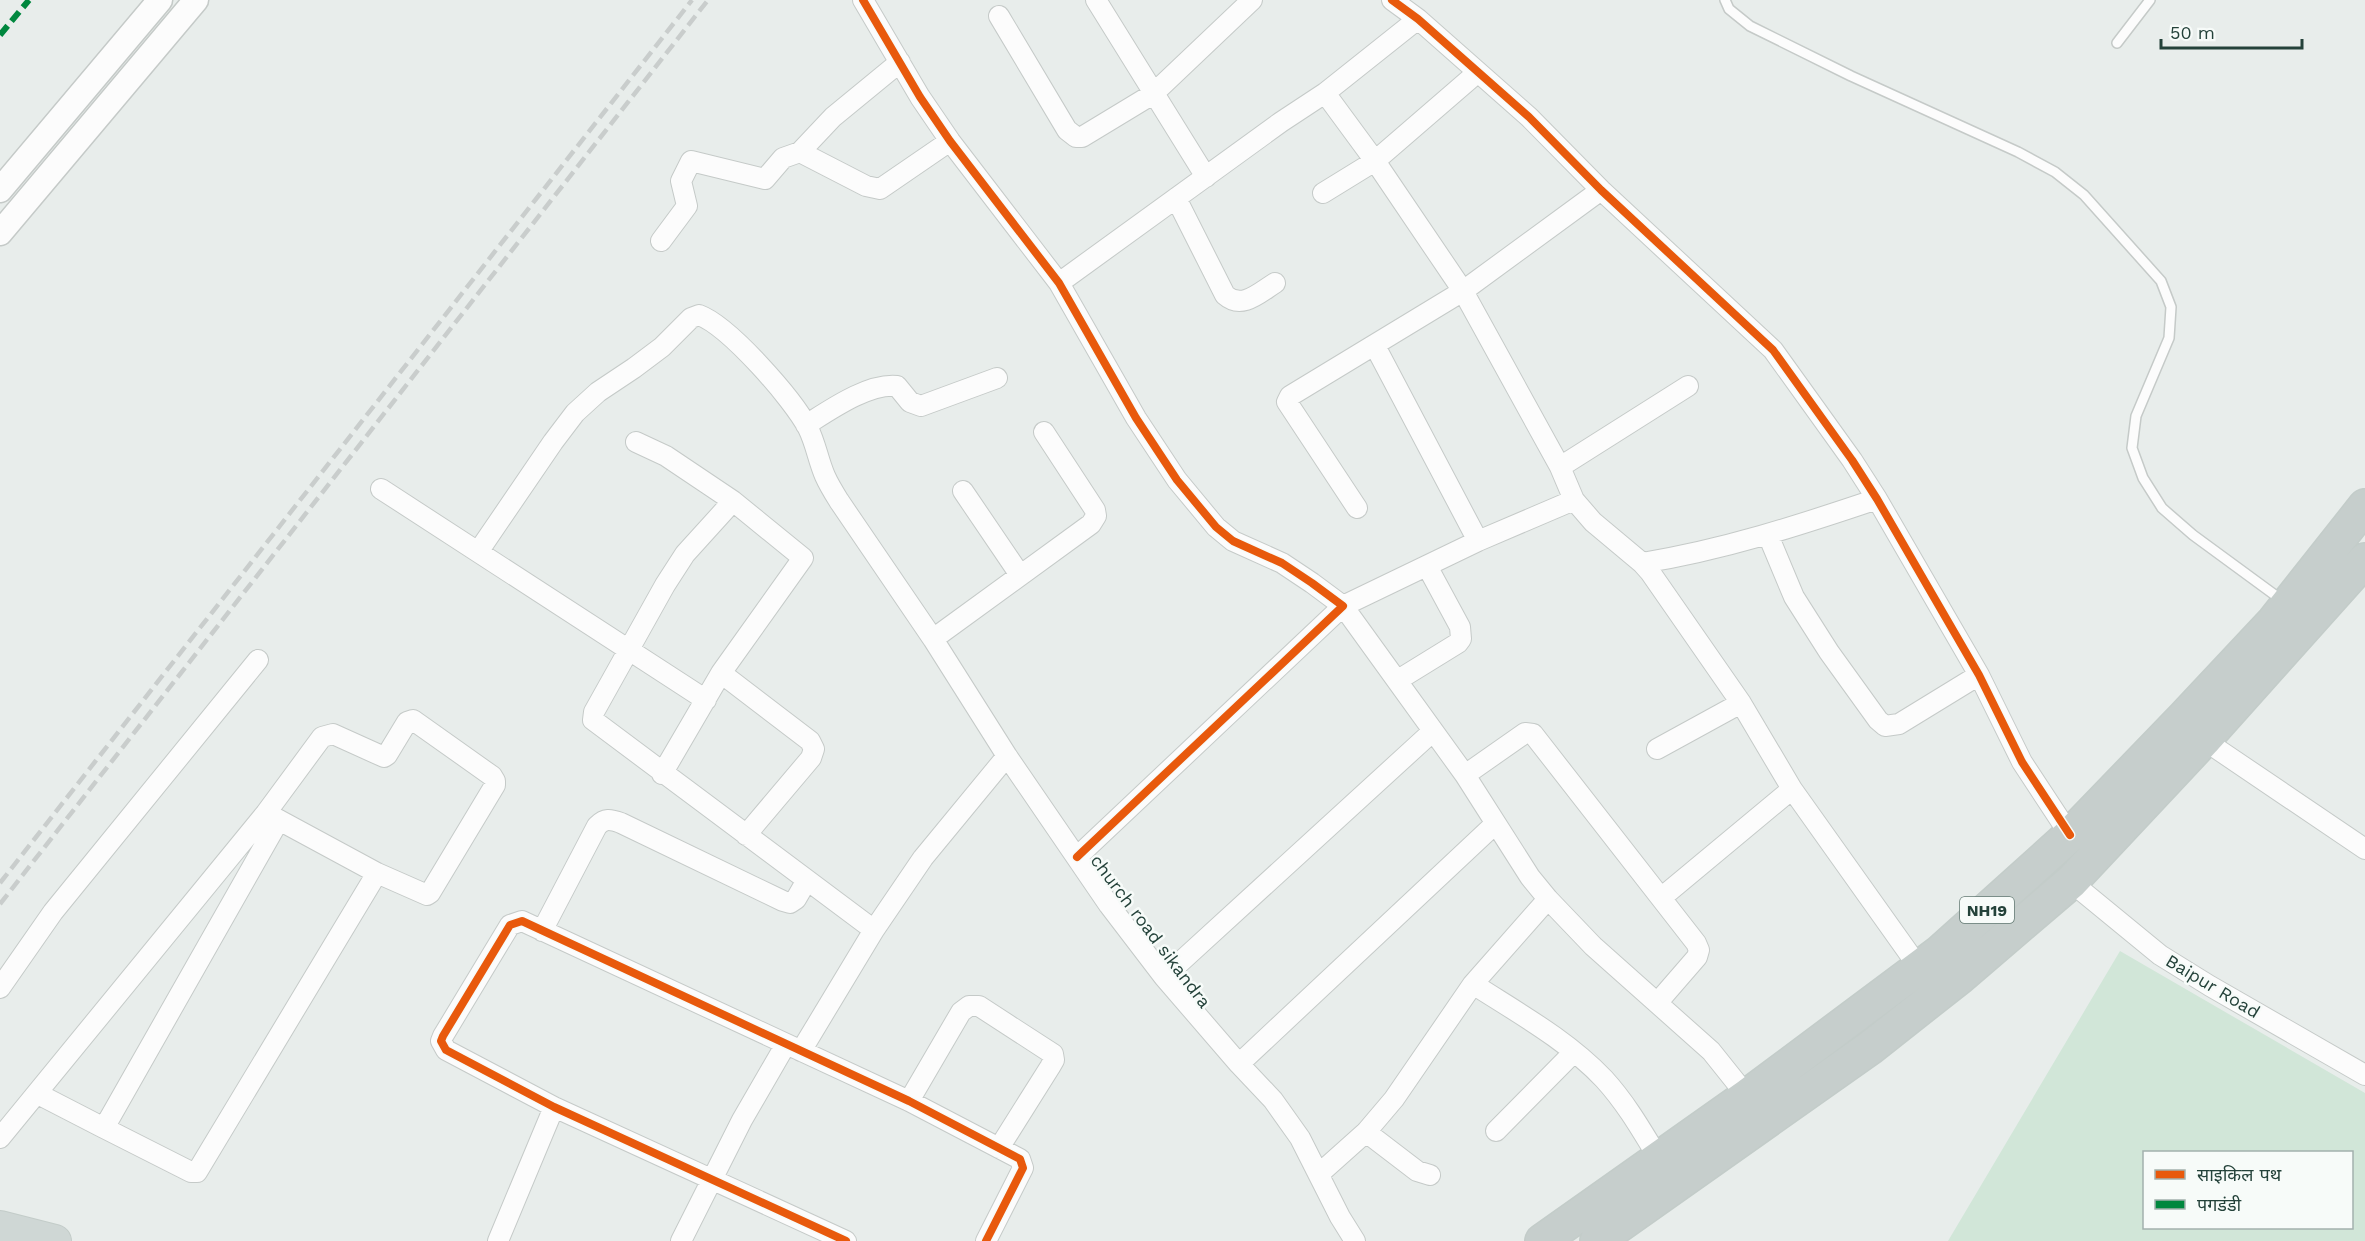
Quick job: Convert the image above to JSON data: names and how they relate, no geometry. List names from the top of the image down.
{
  "streets": {
    "highway": ["NH19"],
    "street": ["church road sikandra", "Baipur Road"]
  },
  "crossings": [
    ["NH19", "Baipur Road"]
  ],
  "legend": ["साइकिल पथ", "पगडंडी"],
  "scale_bar": "50 m"
}
